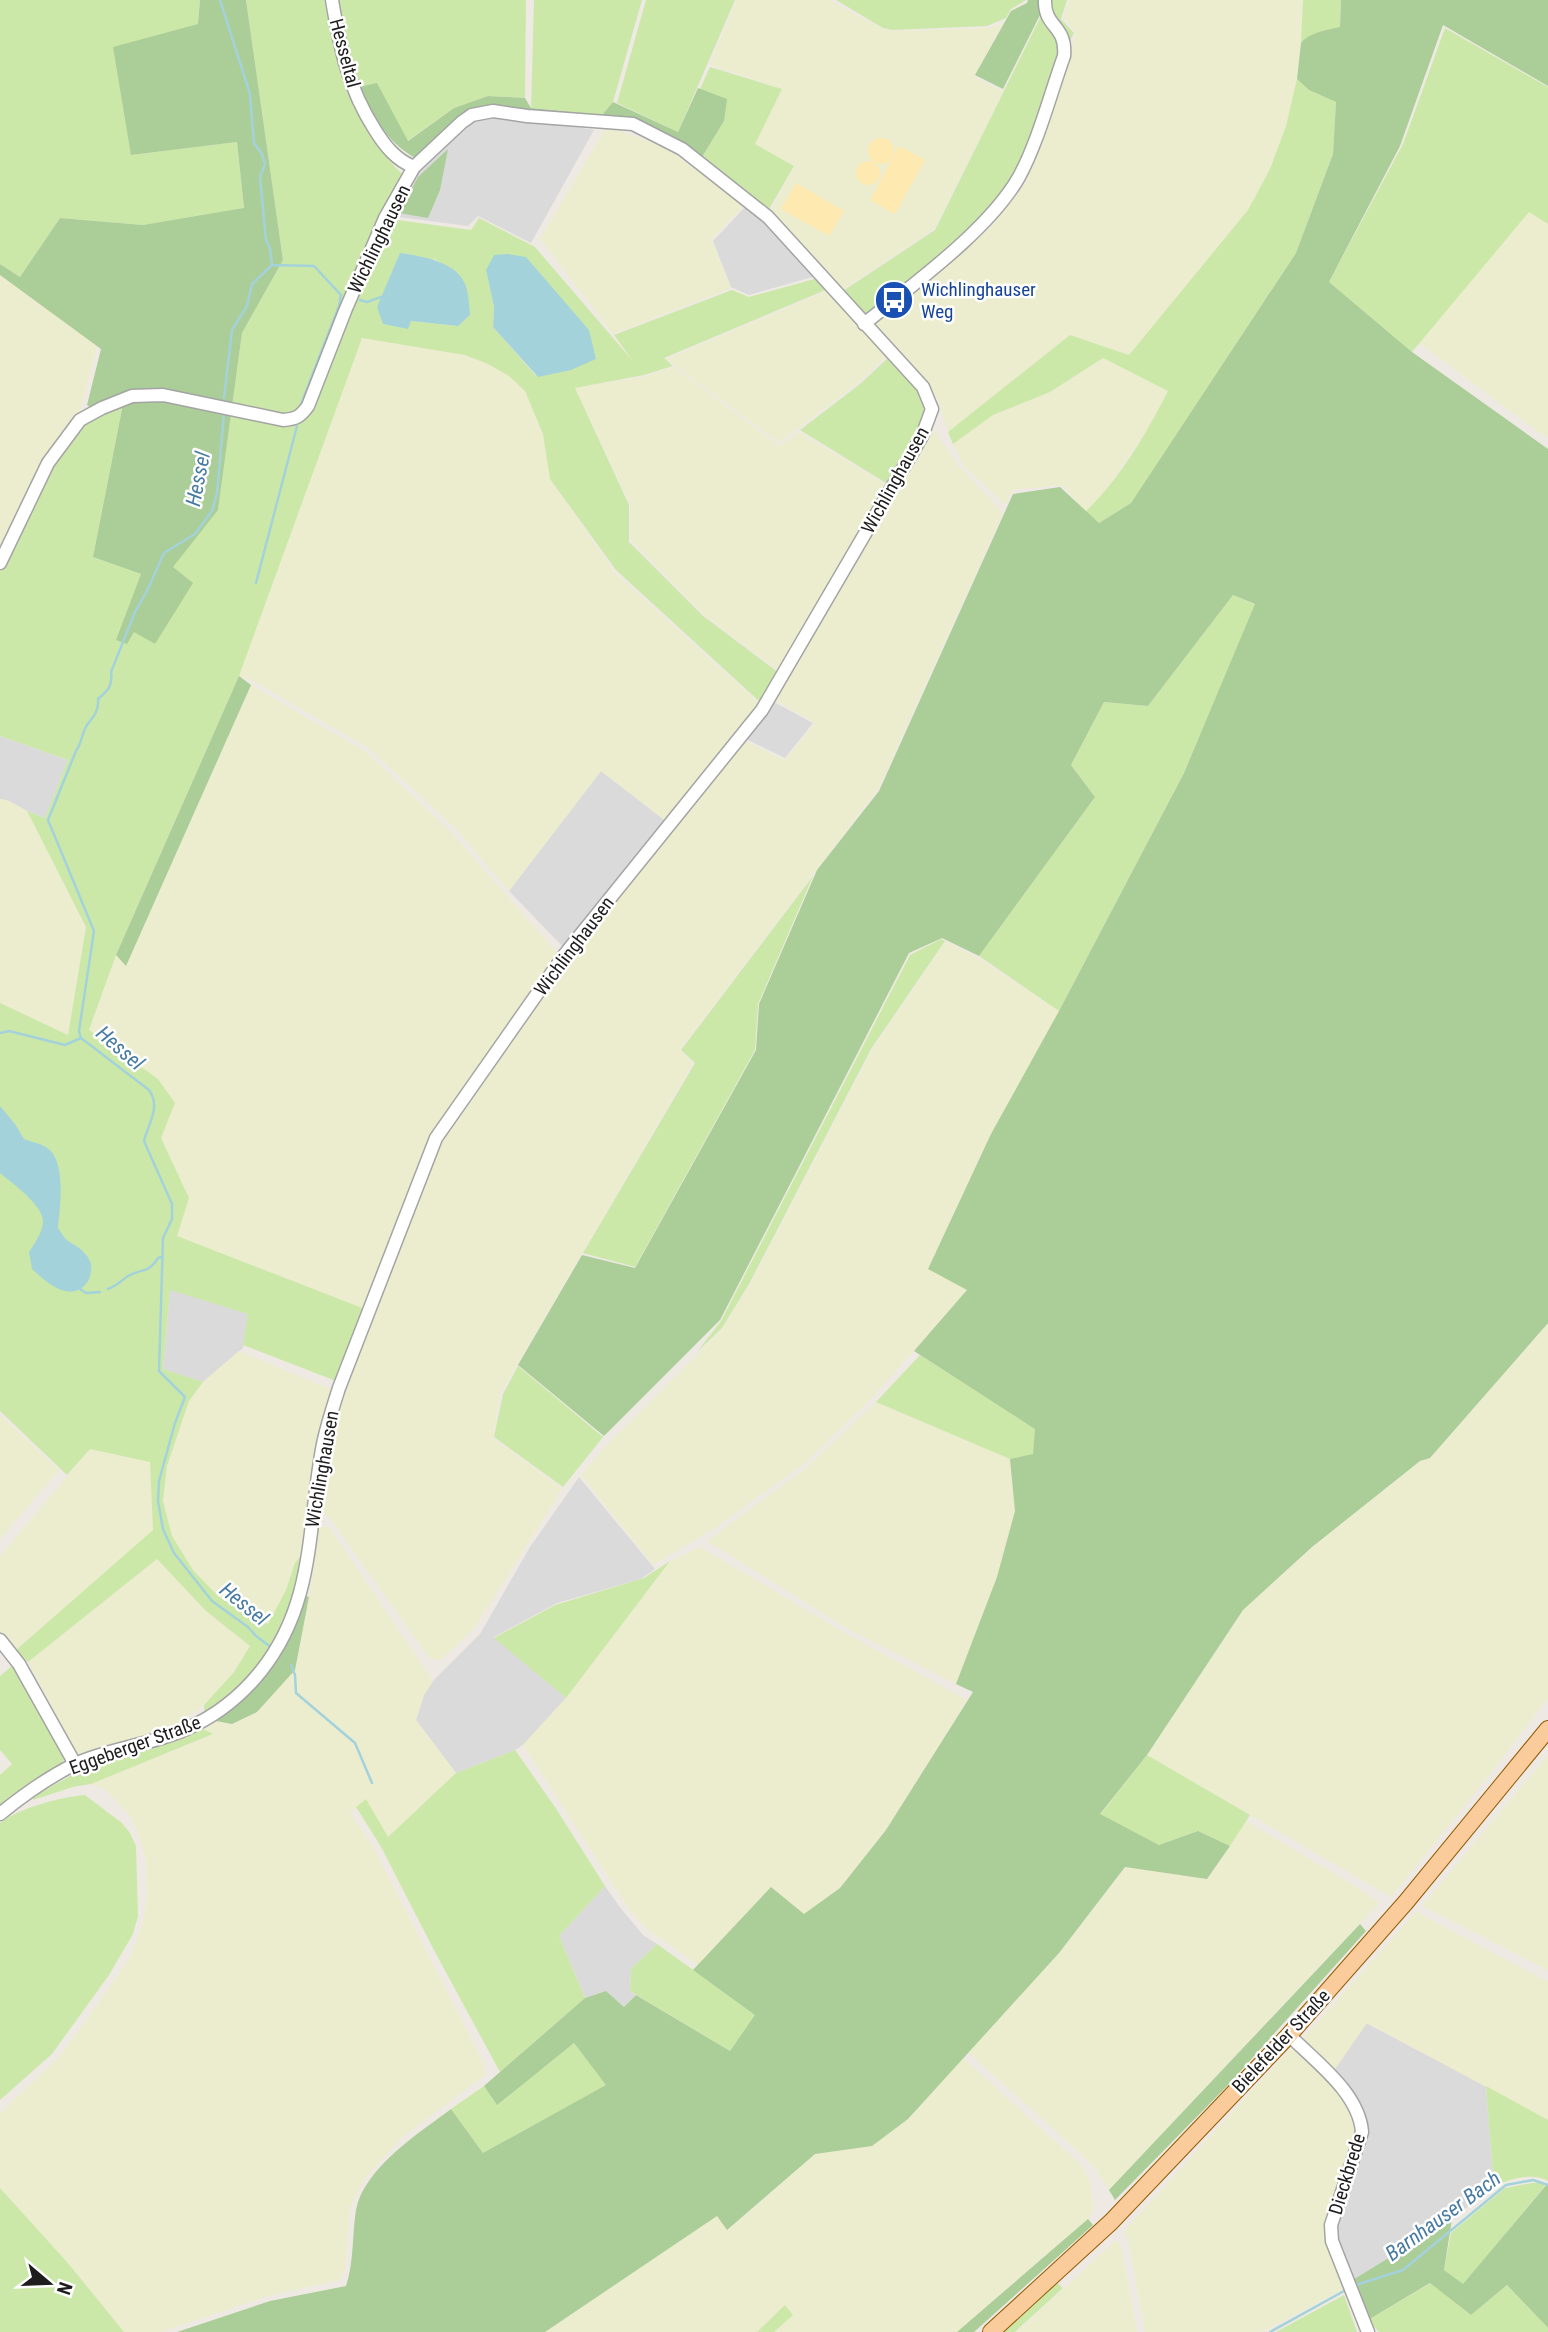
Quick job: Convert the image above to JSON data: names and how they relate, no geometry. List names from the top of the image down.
{
  "streets": {
    "main road": ["Bielefelder Straße"],
    "street": [
      "Hesseltal",
      "Wichlinghausen",
      "Eggeberger Straße",
      "Dieckbrede"
    ]
  },
  "crossings": [
    ["Hesseltal", "Wichlinghausen"],
    ["Wichlinghausen", "Eggeberger Straße"],
    ["Bielefelder Straße", "Dieckbrede"]
  ],
  "water": ["Hessel", "Barnhauser Bach"],
  "places": {
    "bus stop": ["Wichlinghauser Weg"]
  },
  "north": "right"
}
